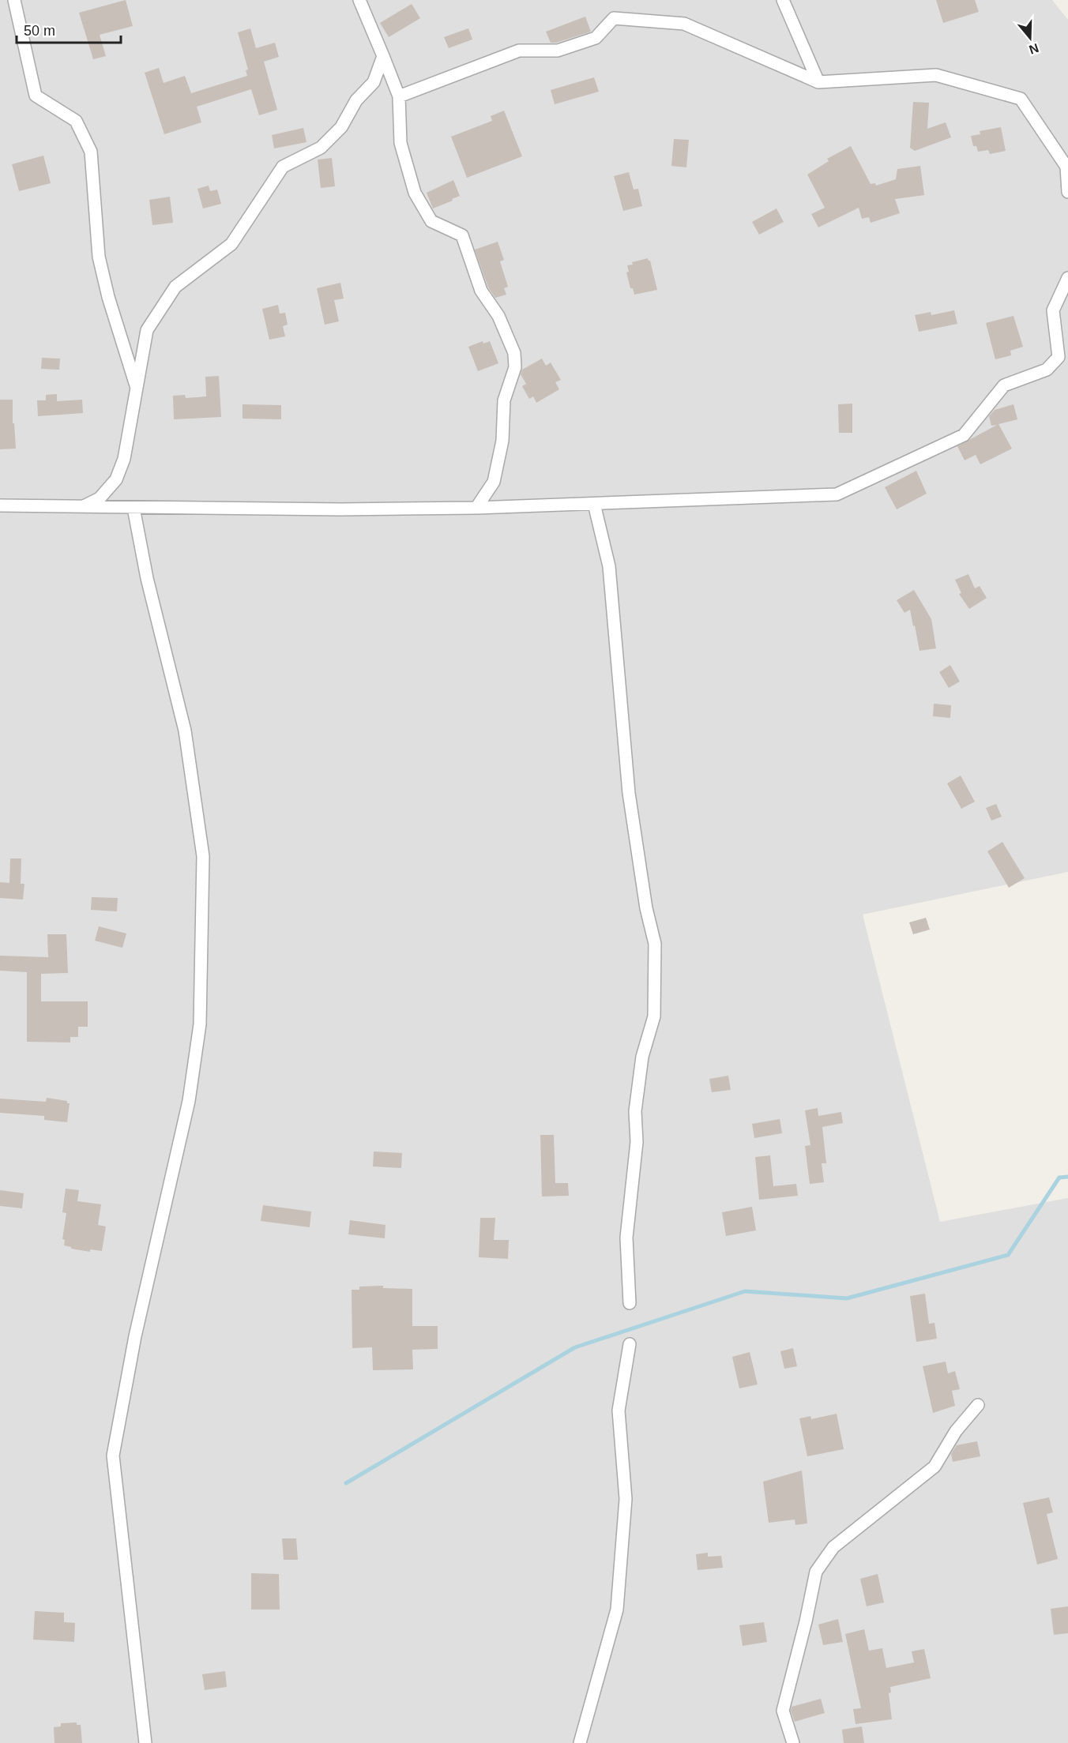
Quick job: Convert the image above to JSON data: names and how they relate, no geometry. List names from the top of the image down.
{
  "scale_bar": "50 m",
  "north": "bottom"
}
